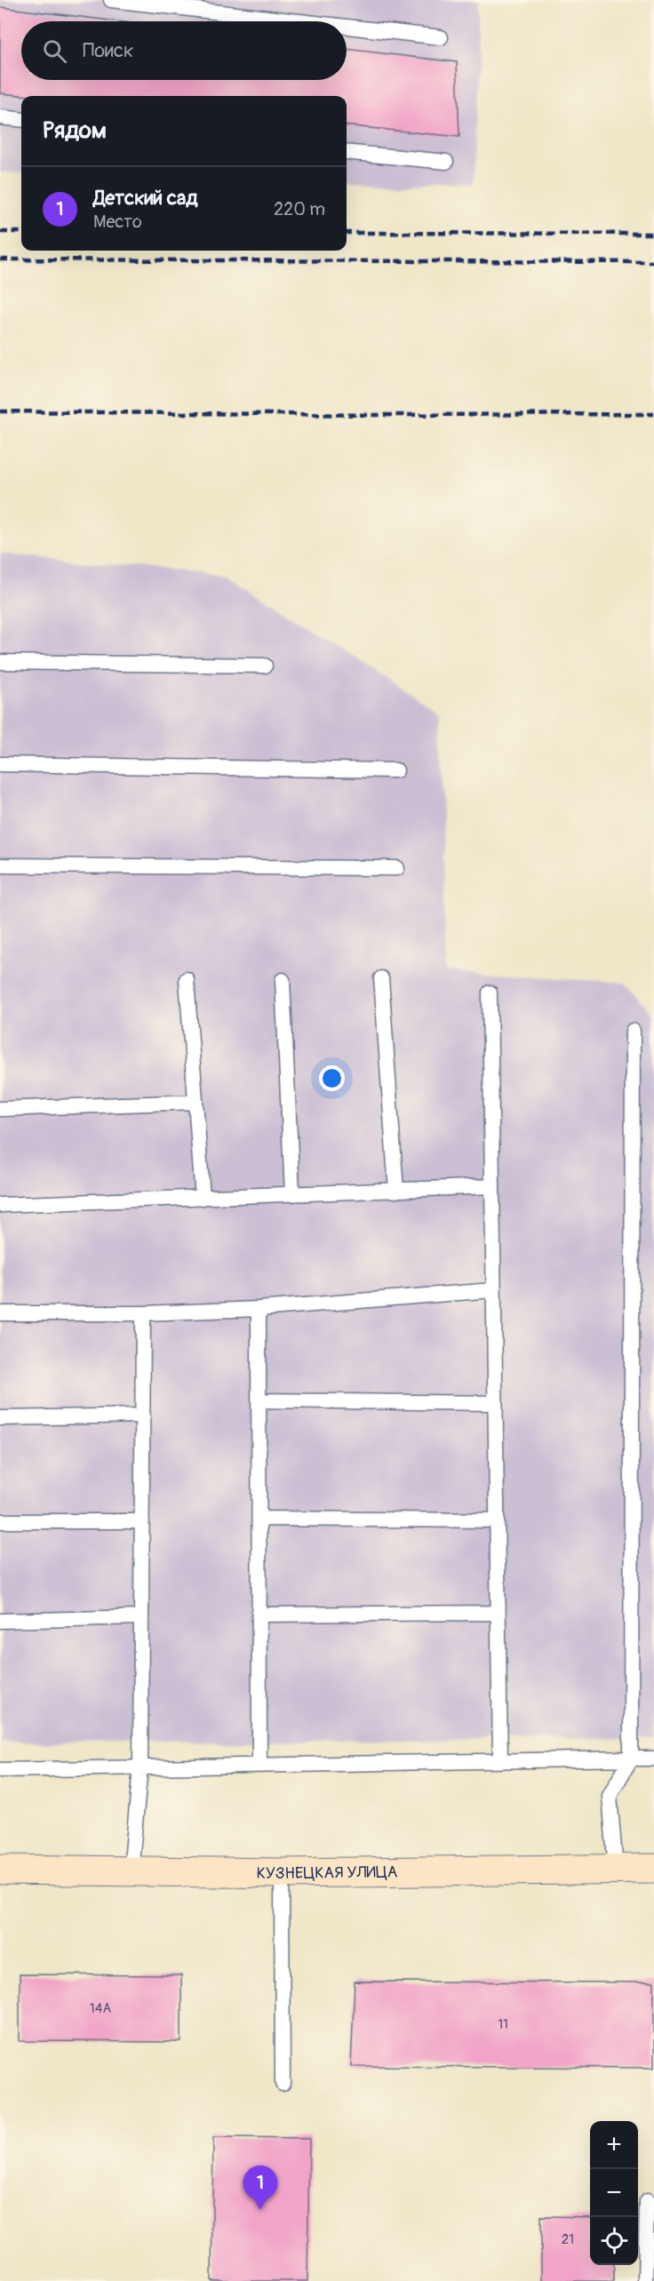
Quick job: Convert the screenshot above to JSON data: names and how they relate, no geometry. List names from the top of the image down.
{
  "streets": {
    "main road": ["КУЗНЕЦКАЯ УЛИЦА"]
  },
  "house_numbers": ["14А", "11", "21"],
  "page": {
    "search": "Поиск",
    "heading": "Рядом",
    "list": [
      {
        "mark": "1",
        "name": "Детский сад",
        "note": "Место",
        "value": "220 m"
      }
    ],
    "map_buttons": ["+", "−"],
    "pins": "1"
  }
}
